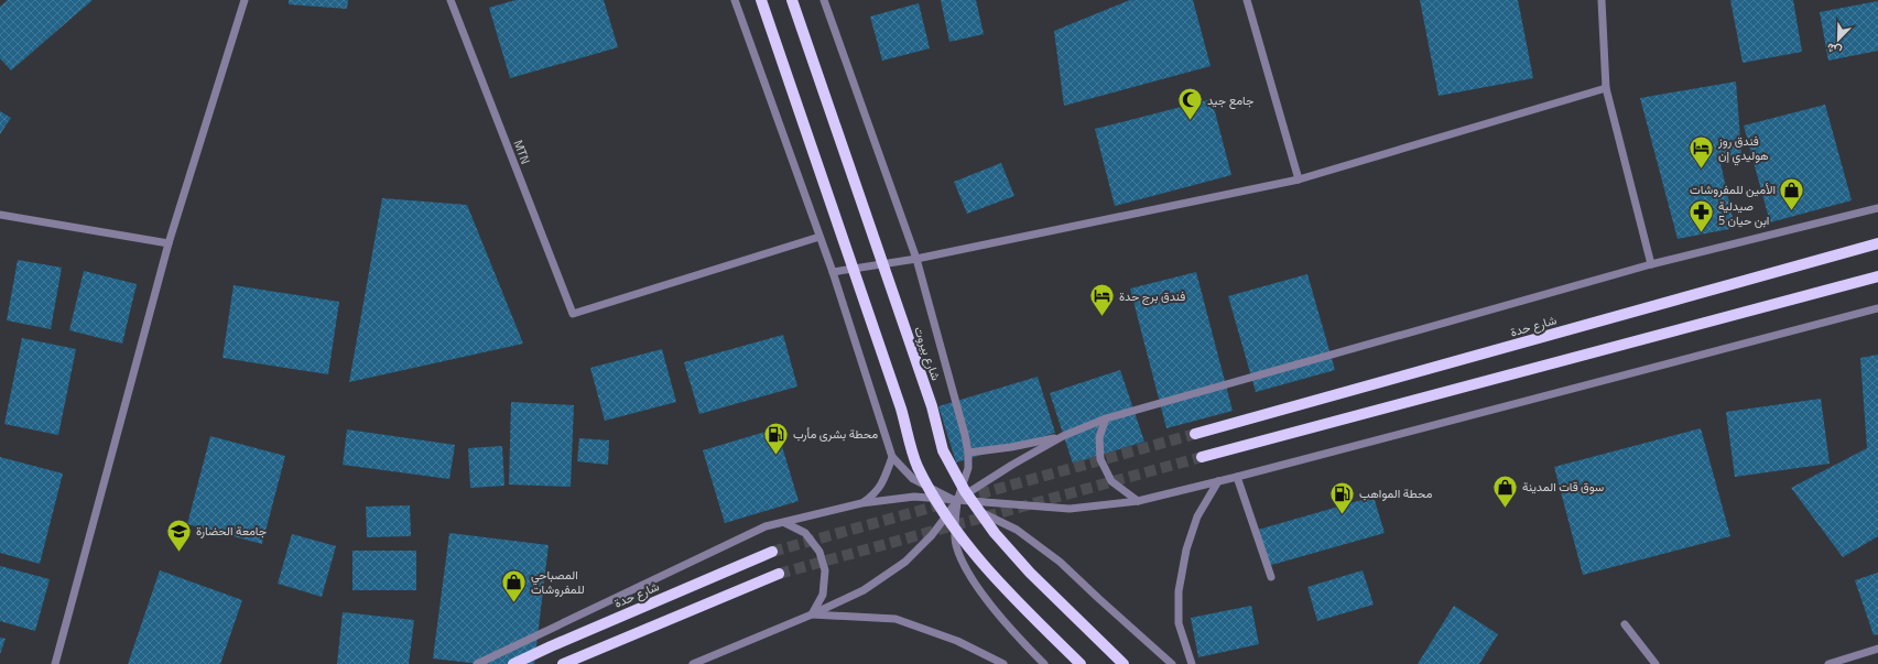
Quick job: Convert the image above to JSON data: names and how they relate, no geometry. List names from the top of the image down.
{
  "streets": {
    "main road": ["شارع حدة", "شارع بيروت"],
    "street": ["MTN"]
  },
  "places": {
    "mosque": ["جامع جيد"],
    "hotel": ["فندق روز هوليدي إن", "فندق برج حدة"],
    "shop": ["الأمين للمفروشات", "سوق قات المدينة", "المصباحي للمفروشات"],
    "pharmacy": ["صيدلية ابن حيان 5"],
    "fuel station": ["محطة بشرى مأرب", "محطة المواهب"],
    "school or university": ["جامعة الحضارة"]
  },
  "north": "bottom left"
}
